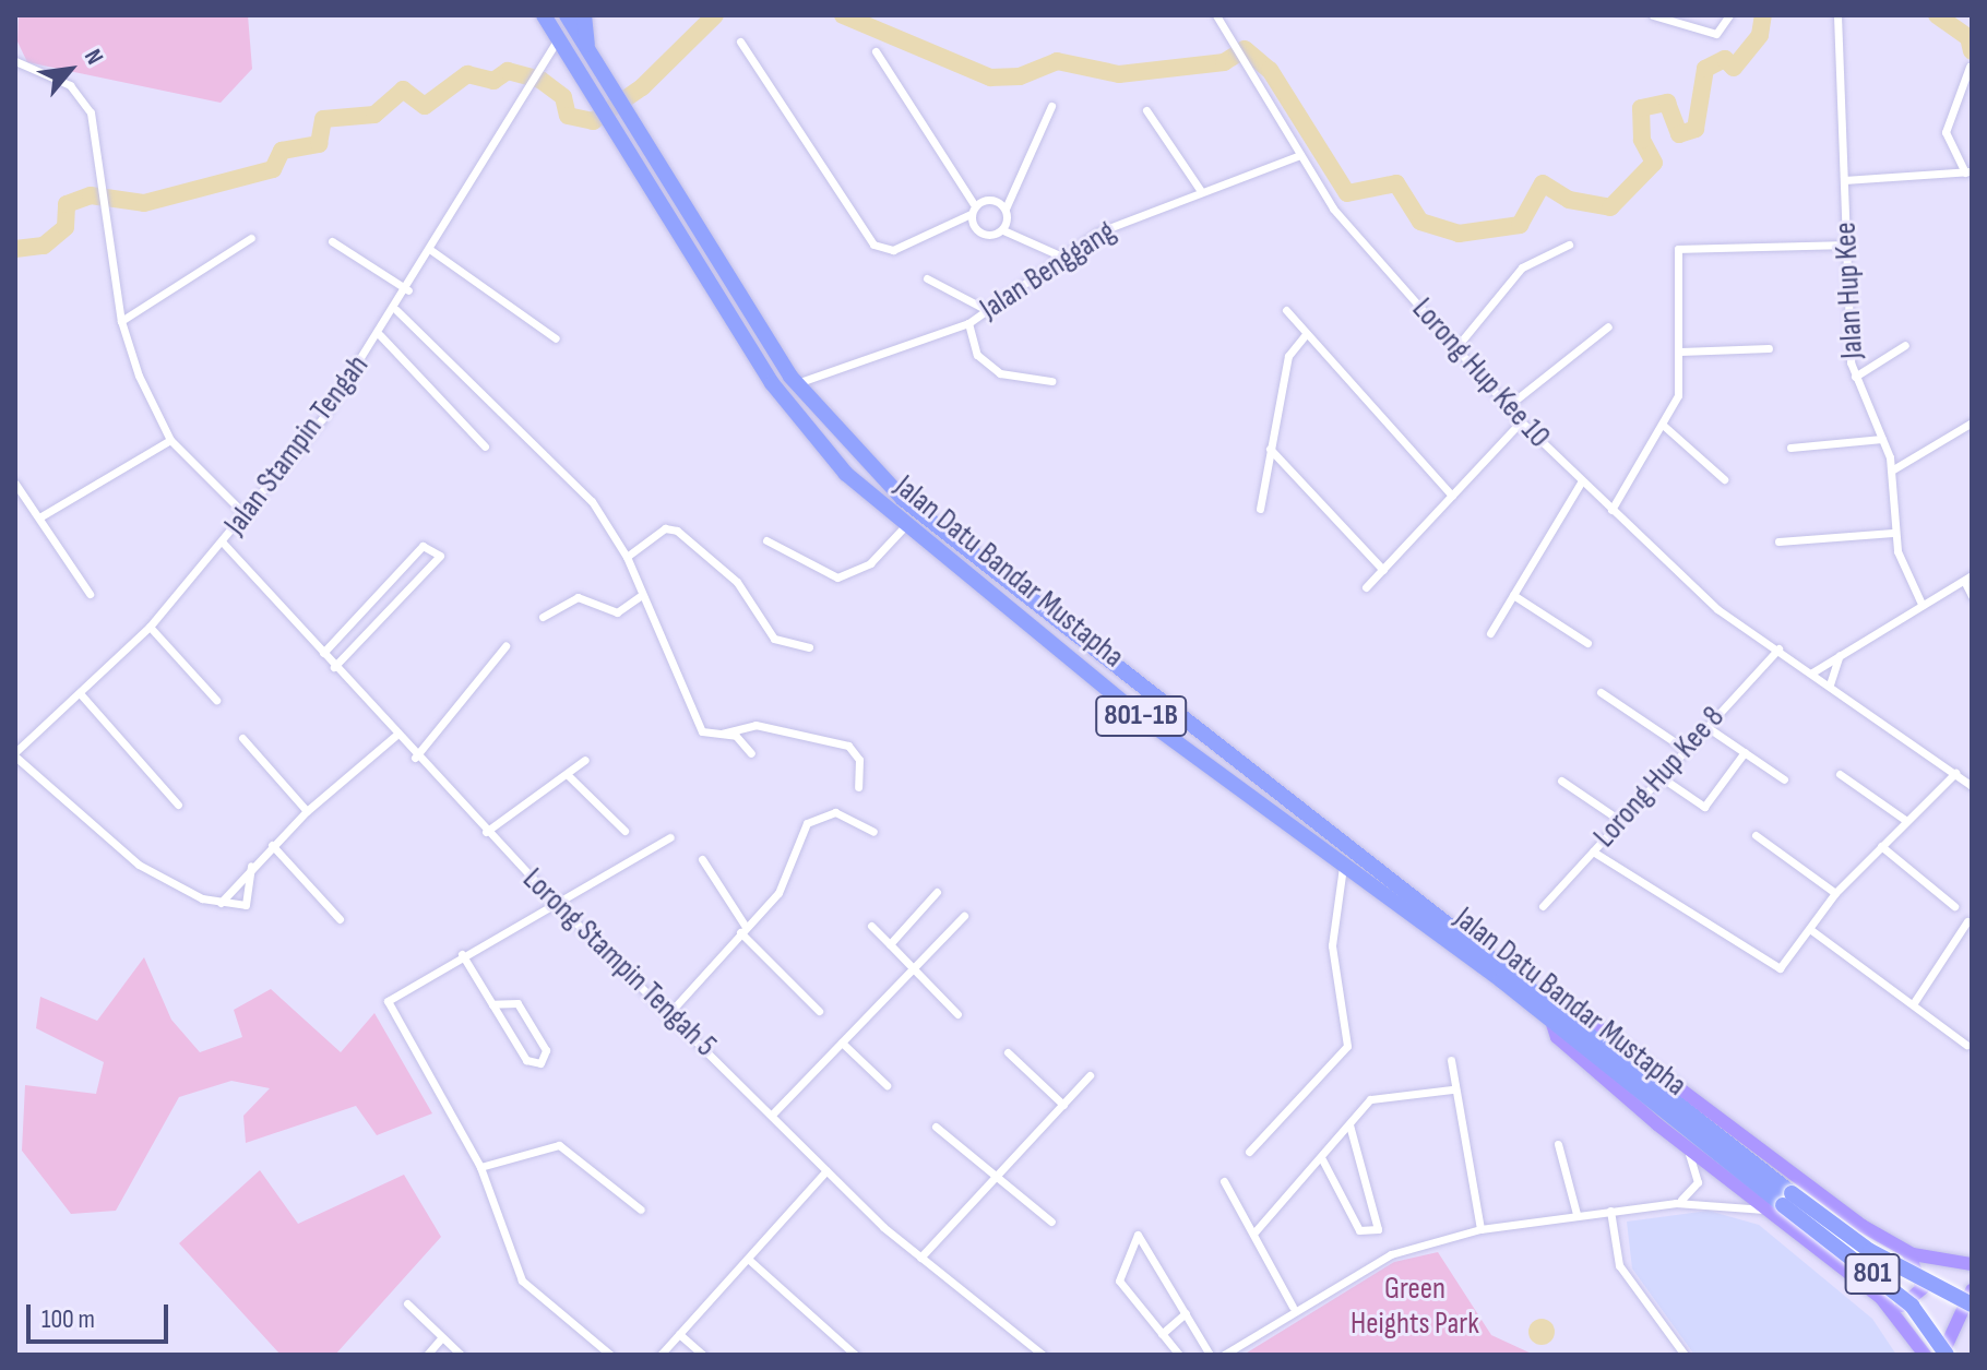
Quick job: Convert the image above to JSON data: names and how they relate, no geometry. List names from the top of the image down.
{
  "streets": {
    "highway": ["Jalan Datu Bandar Mustapha", "801-1B", "801"],
    "street": [
      "Jalan Benggang",
      "Jalan Hup Kee",
      "Lorong Hup Kee 10",
      "Jalan Stampin Tengah",
      "Lorong Hup Kee 8",
      "Lorong Stampin Tengah 5"
    ]
  },
  "crossings": [
    ["Jalan Benggang", "Lorong Hup Kee 10"],
    ["Jalan Benggang", "Jalan Datu Bandar Mustapha"],
    ["Lorong Hup Kee 10", "Lorong Hup Kee 8"],
    ["Jalan Stampin Tengah", "Jalan Datu Bandar Mustapha"],
    ["Jalan Stampin Tengah", "Lorong Stampin Tengah 5"],
    ["Jalan Datu Bandar Mustapha", "801"]
  ],
  "parks": ["Green Heights Park"],
  "scale_bar": "100 m",
  "north": "top right"
}
